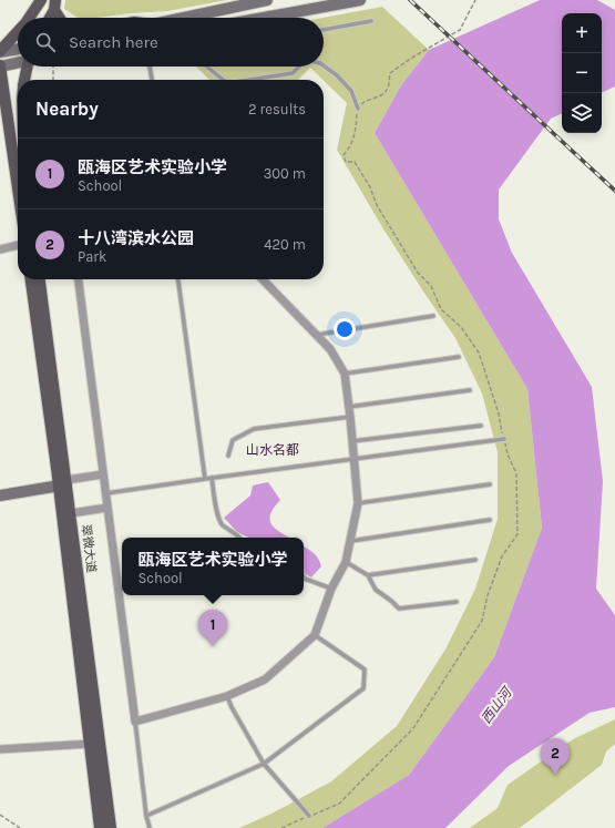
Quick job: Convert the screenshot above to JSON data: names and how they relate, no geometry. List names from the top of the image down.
{
  "streets": {
    "main road": ["翠微大道"]
  },
  "districts": ["山水名都"],
  "water": ["西山河"],
  "page": {
    "map_buttons": ["+", "−"],
    "search": "Search here",
    "heading": ["Nearby", "2 results"],
    "list": [
      {
        "mark": "1",
        "name": "瓯海区艺术实验小学",
        "note": "School",
        "value": "300 m"
      },
      {
        "mark": "2",
        "name": "十八湾滨水公园",
        "note": "Park",
        "value": "420 m"
      }
    ],
    "popup": ["瓯海区艺术实验小学", "School"],
    "pins": ["1", "2"]
  }
}
